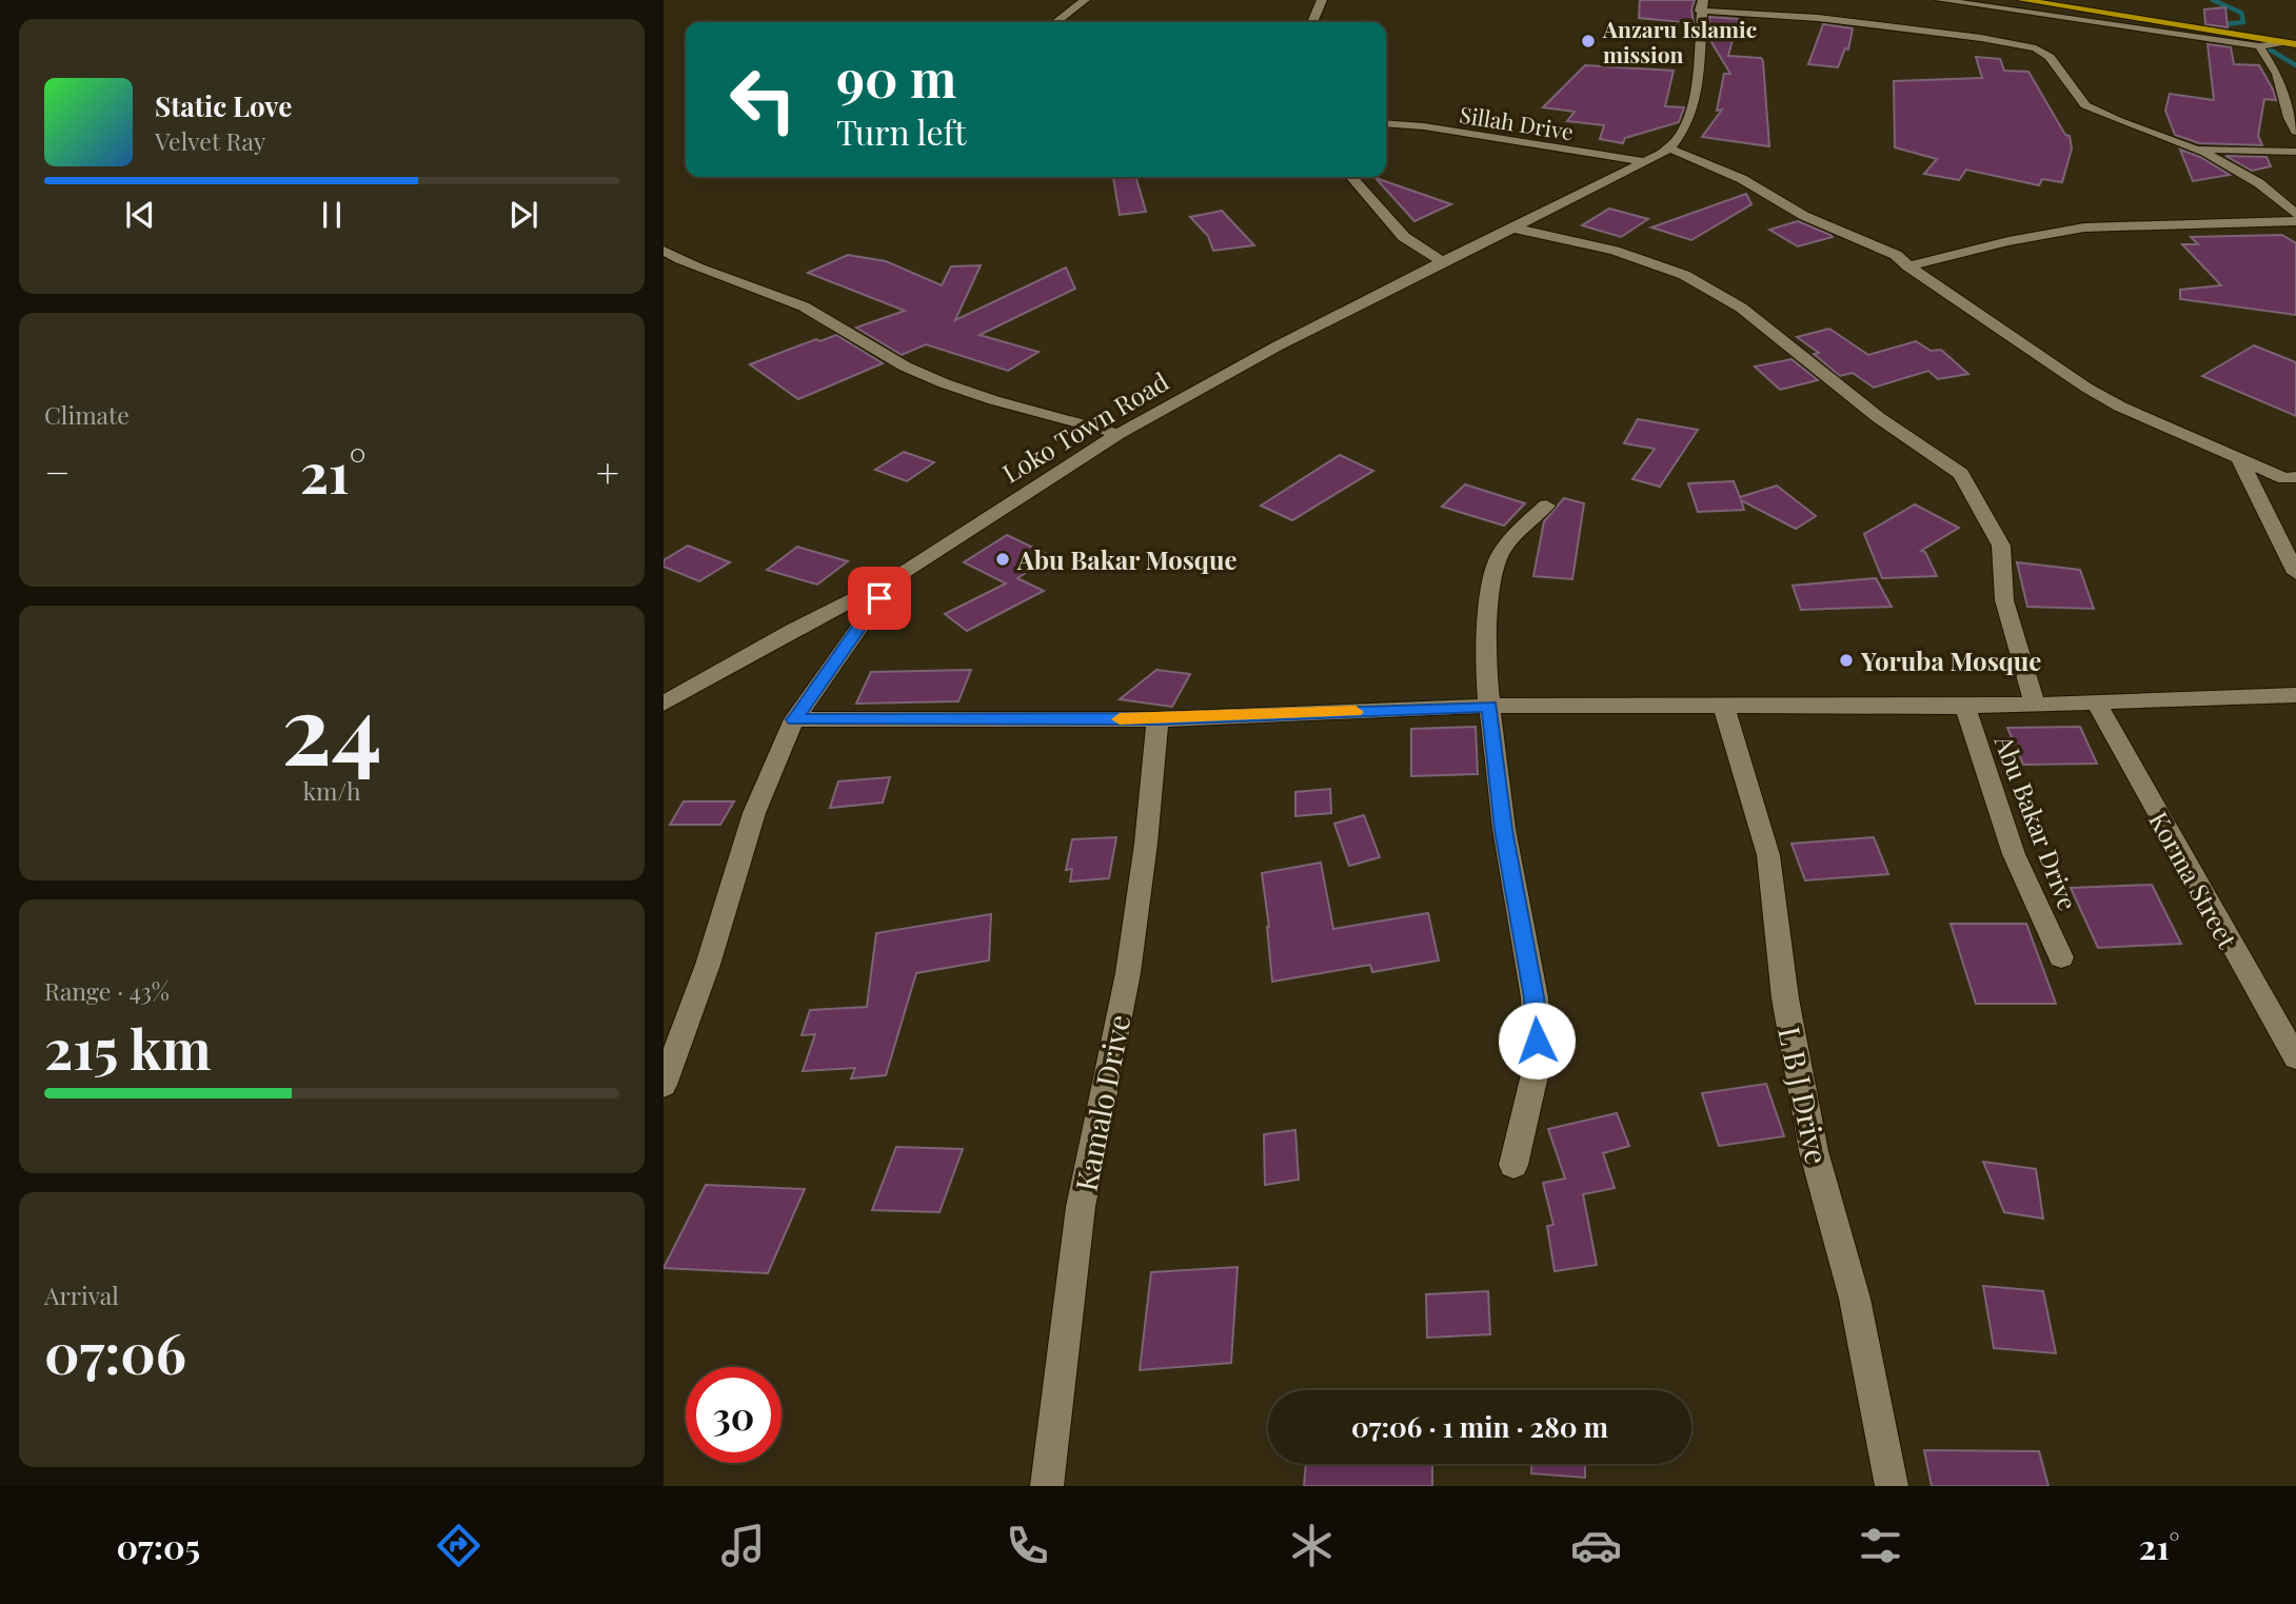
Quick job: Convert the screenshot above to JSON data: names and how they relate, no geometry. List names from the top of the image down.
{
  "streets": {
    "street": [
      "Sillah Drive",
      "Loko Town Road",
      "Abu Bakar Drive",
      "Korma Street",
      "L B J Drive",
      "Kamalo Drive"
    ]
  },
  "crossings": [
    ["Sillah Drive", "Loko Town Road"]
  ],
  "places": ["Anzaru Islamic mission", "Abu Bakar Mosque", "Yoruba Mosque"],
  "page": {
    "turn": ["90 m", "Turn left"],
    "song": ["Static Love", "Velvet Ray"],
    "tile": [
      "Climate",
      ["24", "km/h"],
      ["Range · 43%", "215 km"],
      ["Arrival", "07:06"]
    ],
    "heat": ["−", "21°", "+"],
    "limit": "30",
    "trip": "07:06 · 1 min · 280 m",
    "tabs": ["07:05", "21°"]
  }
}
